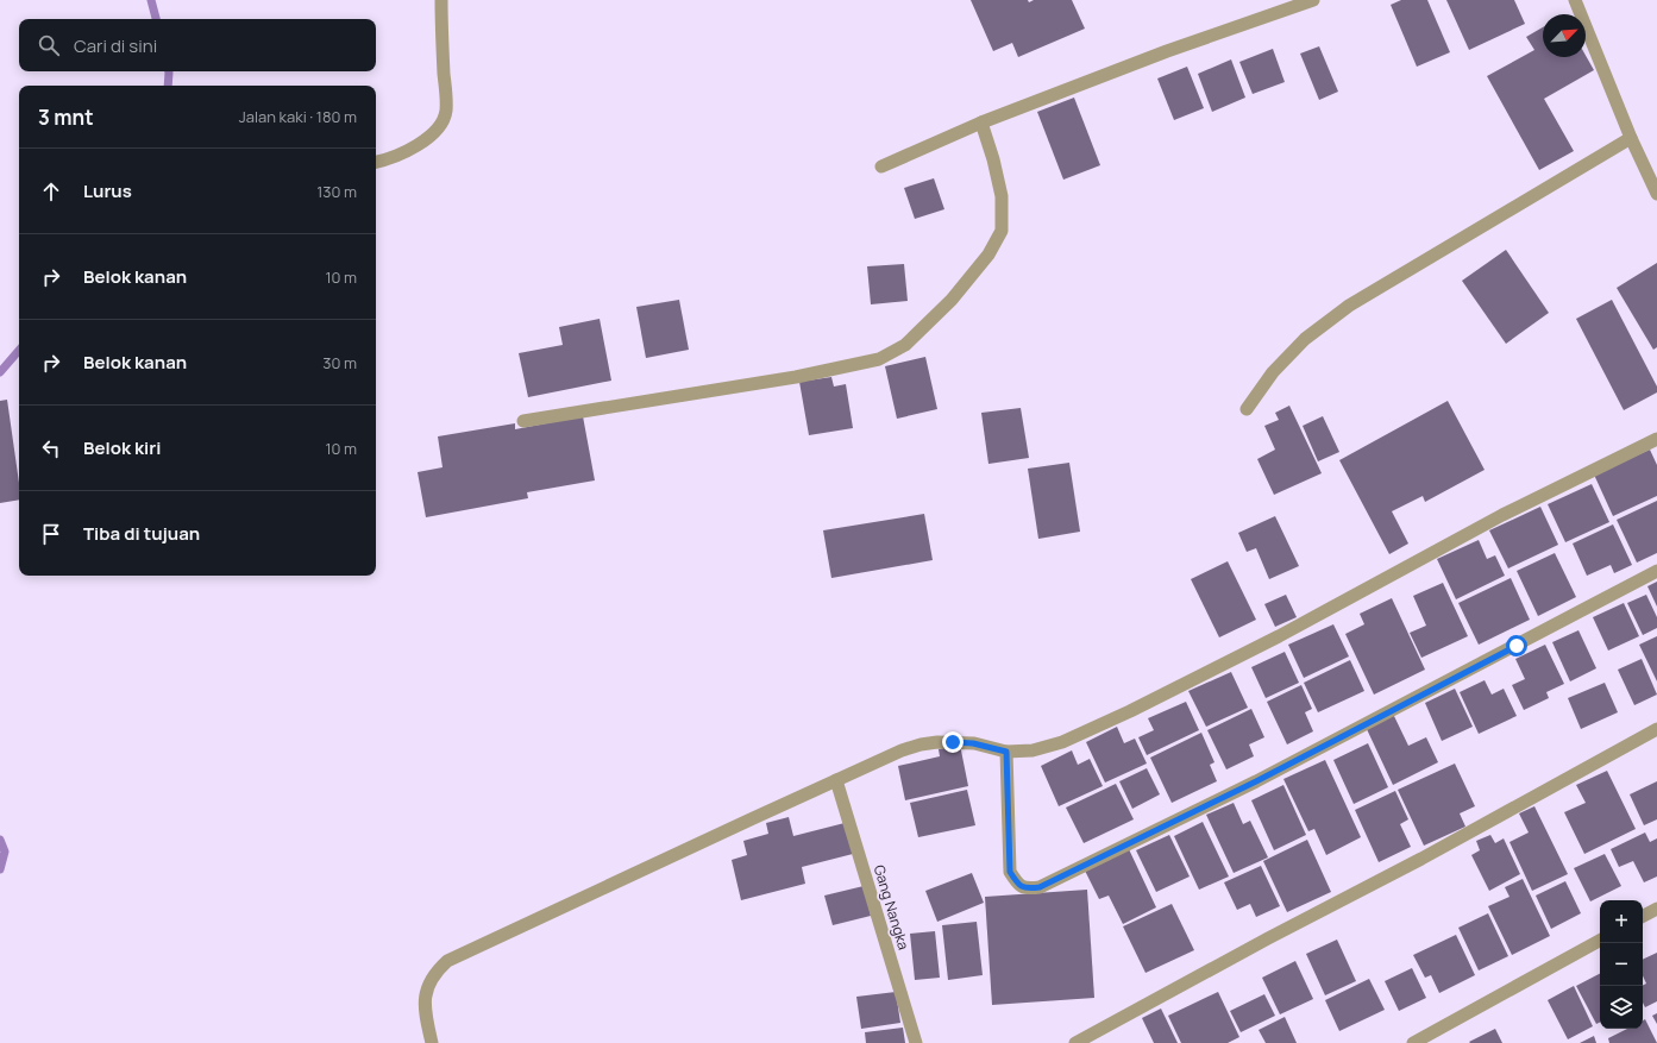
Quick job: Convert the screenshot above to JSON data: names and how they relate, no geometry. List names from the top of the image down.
{
  "streets": {
    "street": ["Gang Nangka"]
  },
  "north": "top right",
  "page": {
    "search": "Cari di sini",
    "heading": ["3 mnt", "Jalan kaki · 180 m"],
    "list": [
      ["Lurus", "130 m"],
      ["Belok kanan", "10 m"],
      ["Belok kanan", "30 m"],
      ["Belok kiri", "10 m"],
      "Tiba di tujuan"
    ],
    "map_buttons": ["+", "−"]
  }
}
